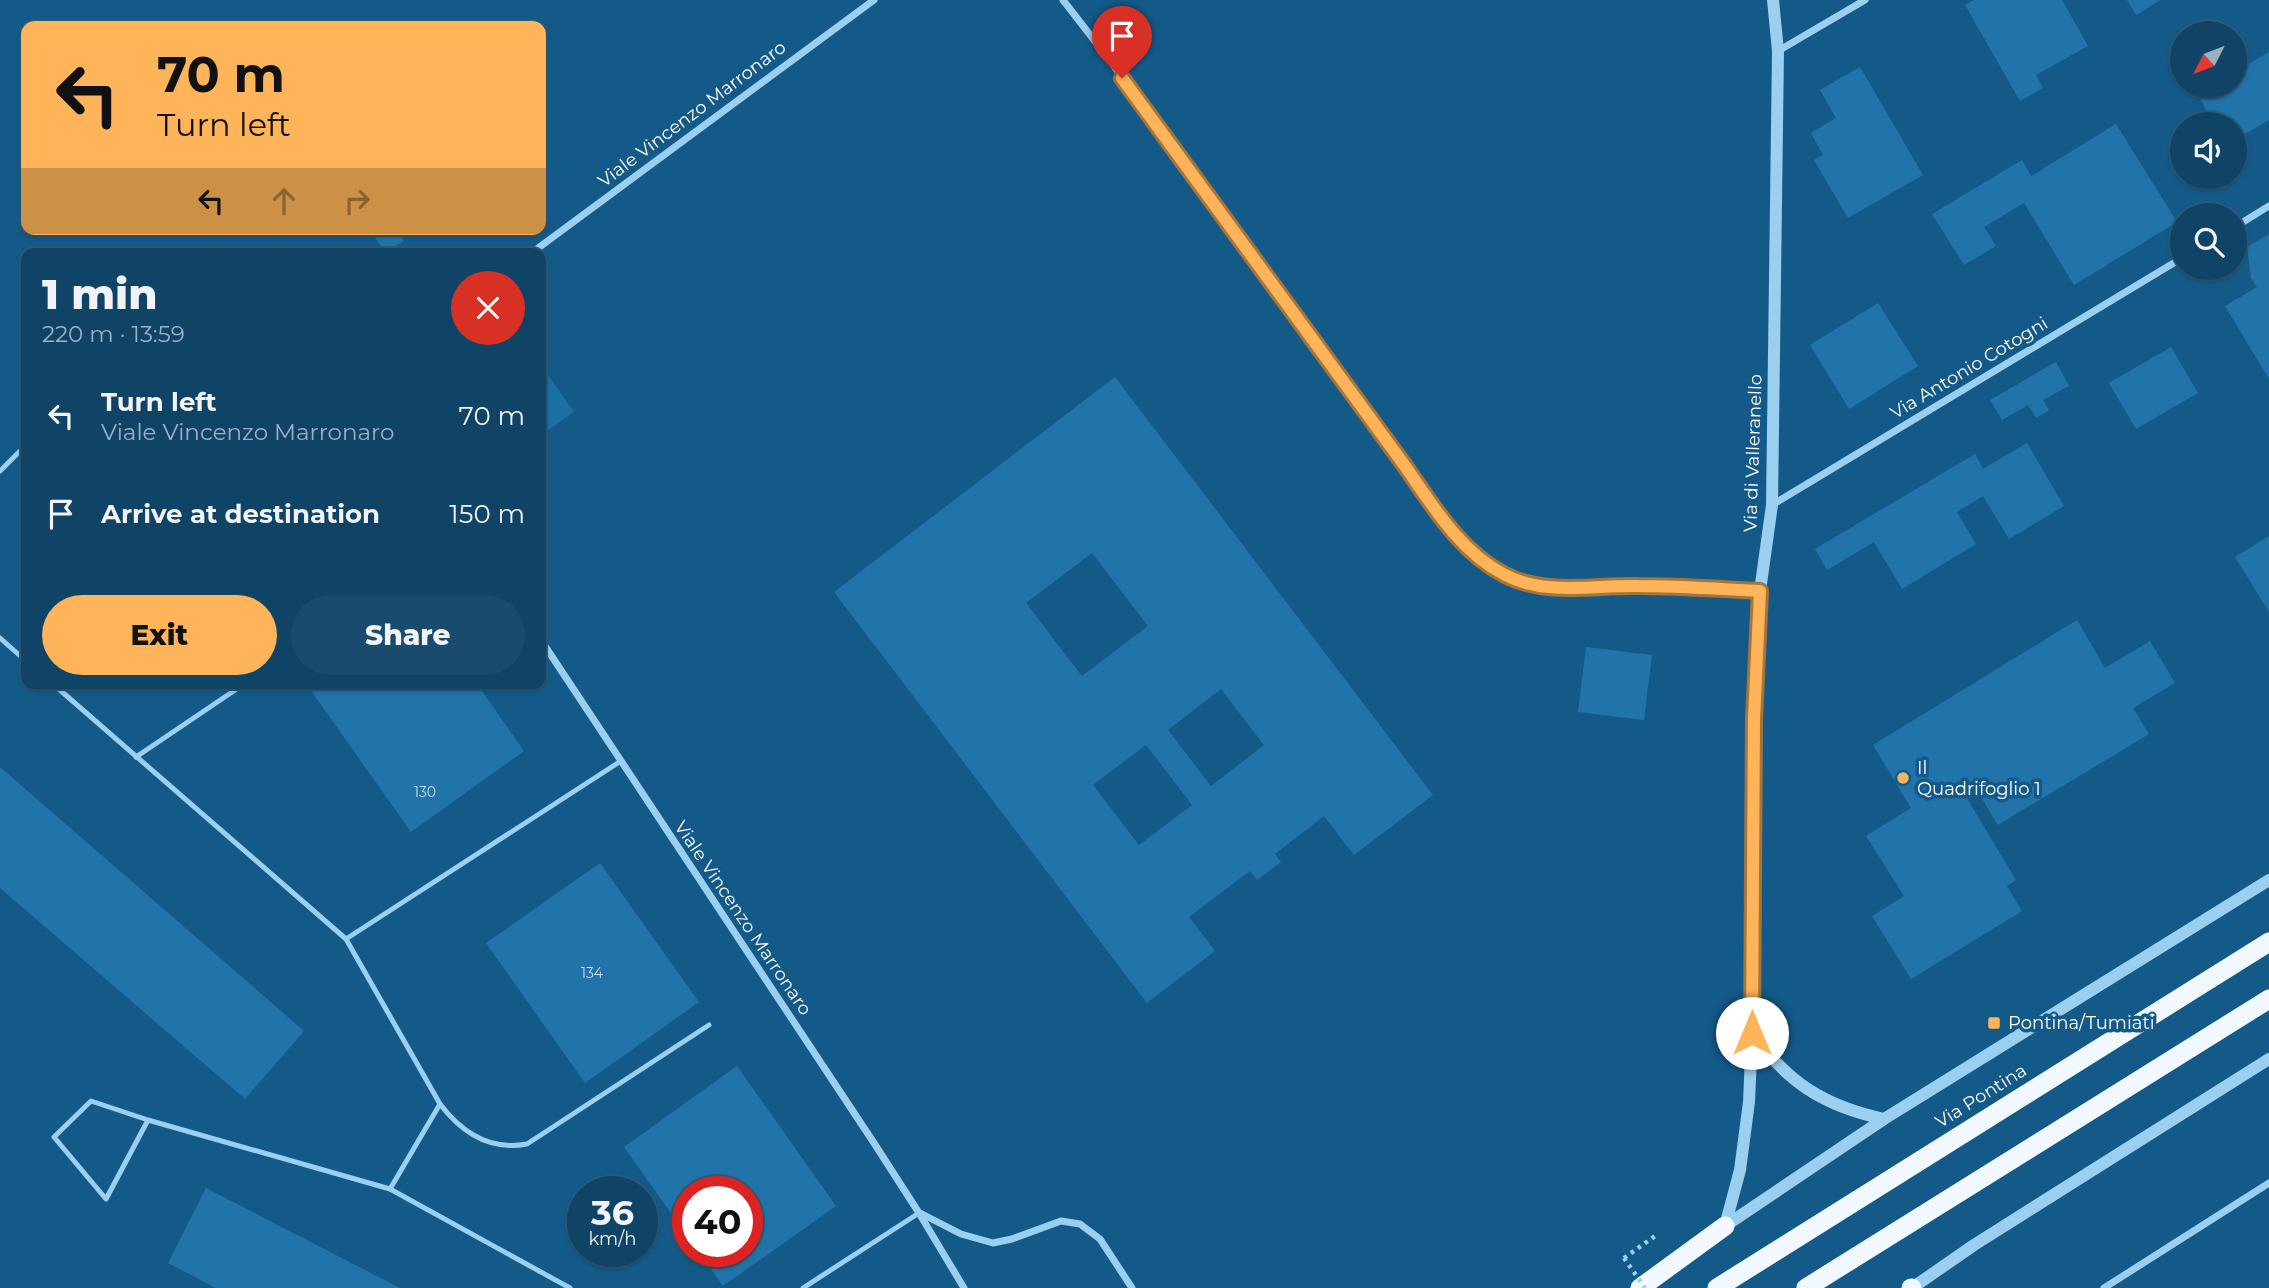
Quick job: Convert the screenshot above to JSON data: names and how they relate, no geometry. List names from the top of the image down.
{
  "streets": {
    "highway": ["Via Pontina"],
    "street": ["Viale Vincenzo Marronaro", "Via Antonio Cotogni", "Via di Valleranello"]
  },
  "crossings": [
    ["Via Antonio Cotogni", "Via di Valleranello"],
    ["Via di Valleranello", "Via Pontina"]
  ],
  "places": {
    "other": ["Il Quadrifoglio 1"],
    "transit": ["Pontina/Tumiati"]
  },
  "house_numbers": ["130", "134"],
  "north": "bottom left",
  "page": {
    "turn": ["70 m", "Turn left"],
    "heading": ["1 min", "220 m · 13:59"],
    "list": [
      {
        "name": "Turn left",
        "note": "Viale Vincenzo Marronaro",
        "value": "70 m"
      },
      {
        "name": "Arrive at destination",
        "value": "150 m"
      }
    ],
    "buttons": ["Exit", "Share"],
    "speed": "36 km/h",
    "limit": "40"
  }
}
